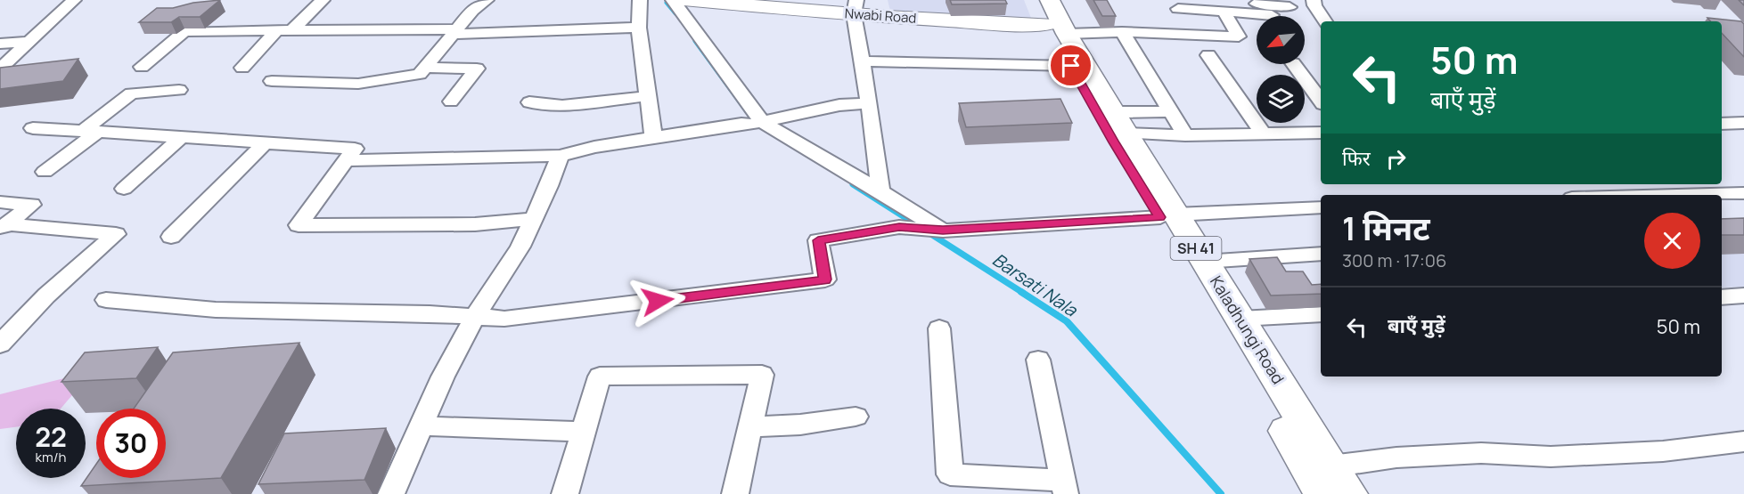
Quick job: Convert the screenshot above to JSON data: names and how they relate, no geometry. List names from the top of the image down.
{
  "streets": {
    "main road": ["SH 41", "Kaladhungi Road"],
    "street": ["Nwabi Road"]
  },
  "crossings": [
    ["Nwabi Road", "Kaladhungi Road"]
  ],
  "water": ["Barsati Nala"],
  "north": "bottom left",
  "page": {
    "turn": ["50 m", "बाएँ मुड़ें"],
    "then": "फिर",
    "heading": ["1 मिनट", "300 m · 17:06"],
    "list": [
      {
        "name": "बाएँ मुड़ें",
        "value": "50 m"
      }
    ],
    "speed": "22 km/h",
    "limit": "30"
  }
}
